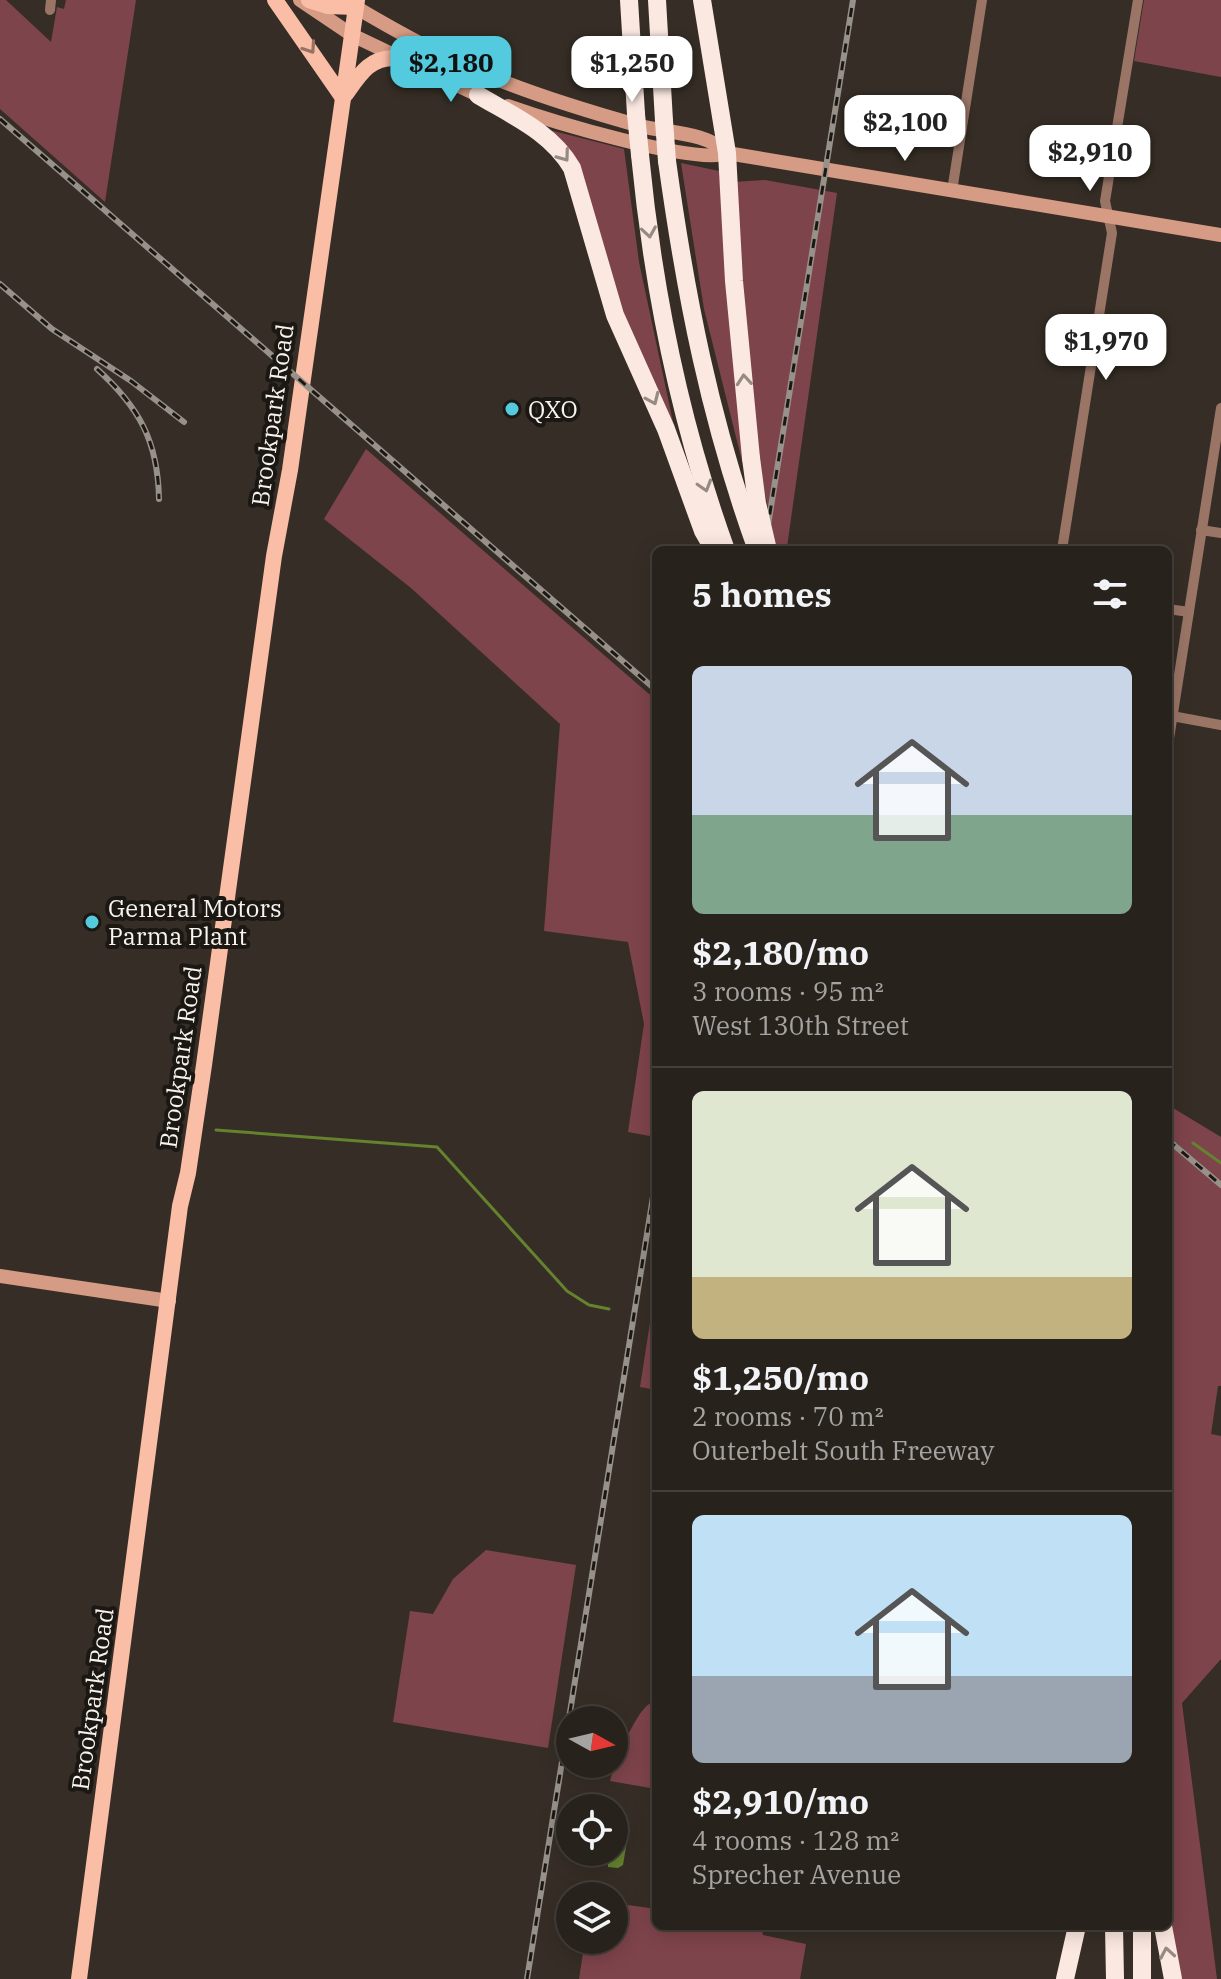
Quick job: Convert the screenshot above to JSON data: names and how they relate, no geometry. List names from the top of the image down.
{
  "streets": {
    "main road": ["Brookpark Road"]
  },
  "places": ["QXO", "General Motors Parma Plant"],
  "north": "right",
  "page": {
    "price": [
      "$2,180",
      "$1,250",
      "$2,100",
      "$2,910",
      "$1,970"
    ],
    "heading": "5 homes",
    "list": [
      {
        "name": "$2,180/mo",
        "note": "3 rooms · 95 m² · West 130th Street"
      },
      {
        "name": "$1,250/mo",
        "note": "2 rooms · 70 m² · Outerbelt South Freeway"
      },
      {
        "name": "$2,910/mo",
        "note": "4 rooms · 128 m² · Sprecher Avenue"
      }
    ]
  }
}
